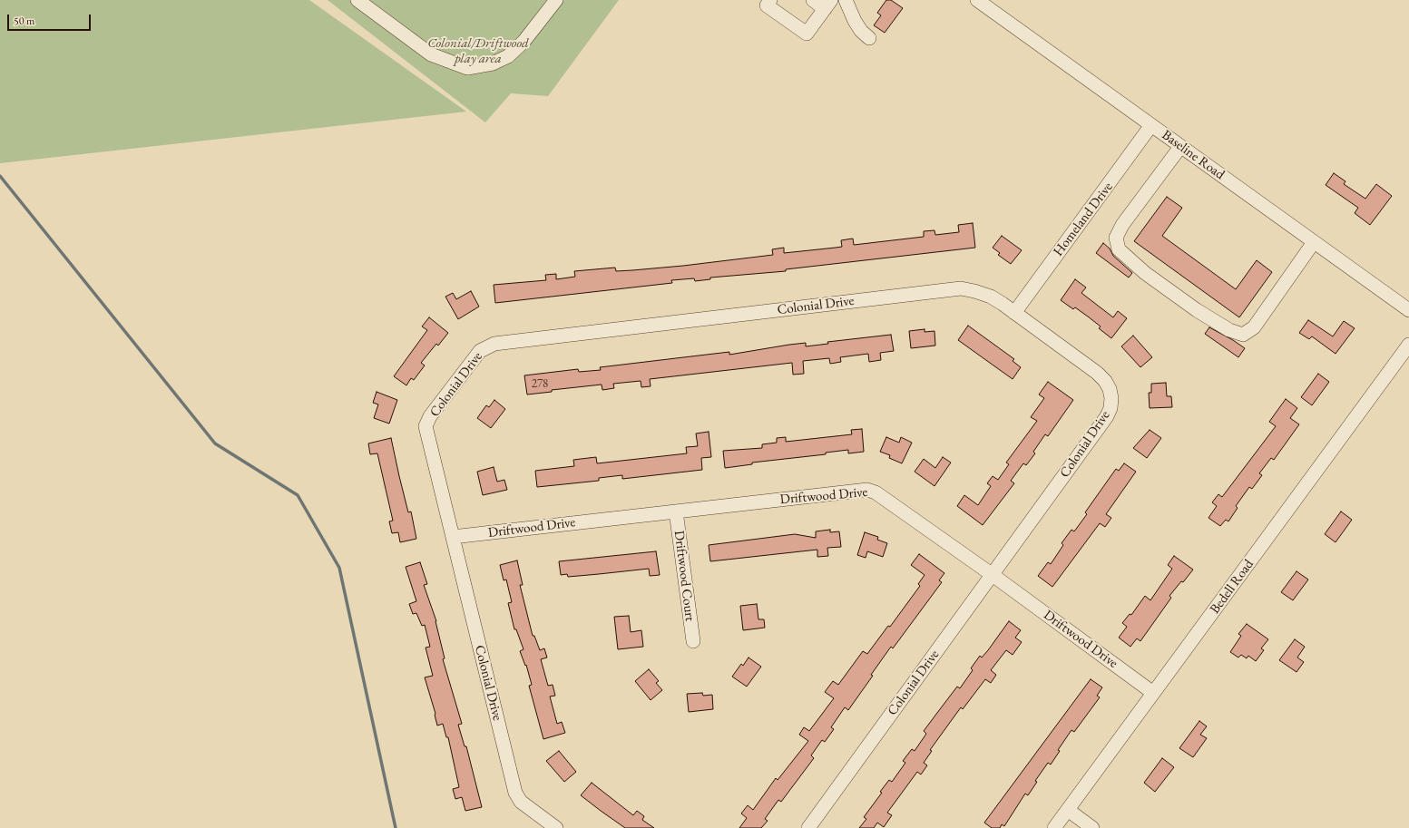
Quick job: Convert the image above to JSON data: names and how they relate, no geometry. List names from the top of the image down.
{
  "streets": {
    "street": [
      "Baseline Road",
      "Homeland Drive",
      "Colonial Drive",
      "Driftwood Drive",
      "Driftwood Court",
      "Bedell Road"
    ]
  },
  "crossings": [
    ["Baseline Road", "Homeland Drive"],
    ["Homeland Drive", "Colonial Drive"],
    ["Colonial Drive", "Driftwood Drive"],
    ["Driftwood Drive", "Driftwood Court"],
    ["Driftwood Drive", "Bedell Road"]
  ],
  "parks": ["Colonial/Driftwood play area"],
  "house_numbers": ["278"],
  "scale_bar": "50 m"
}
